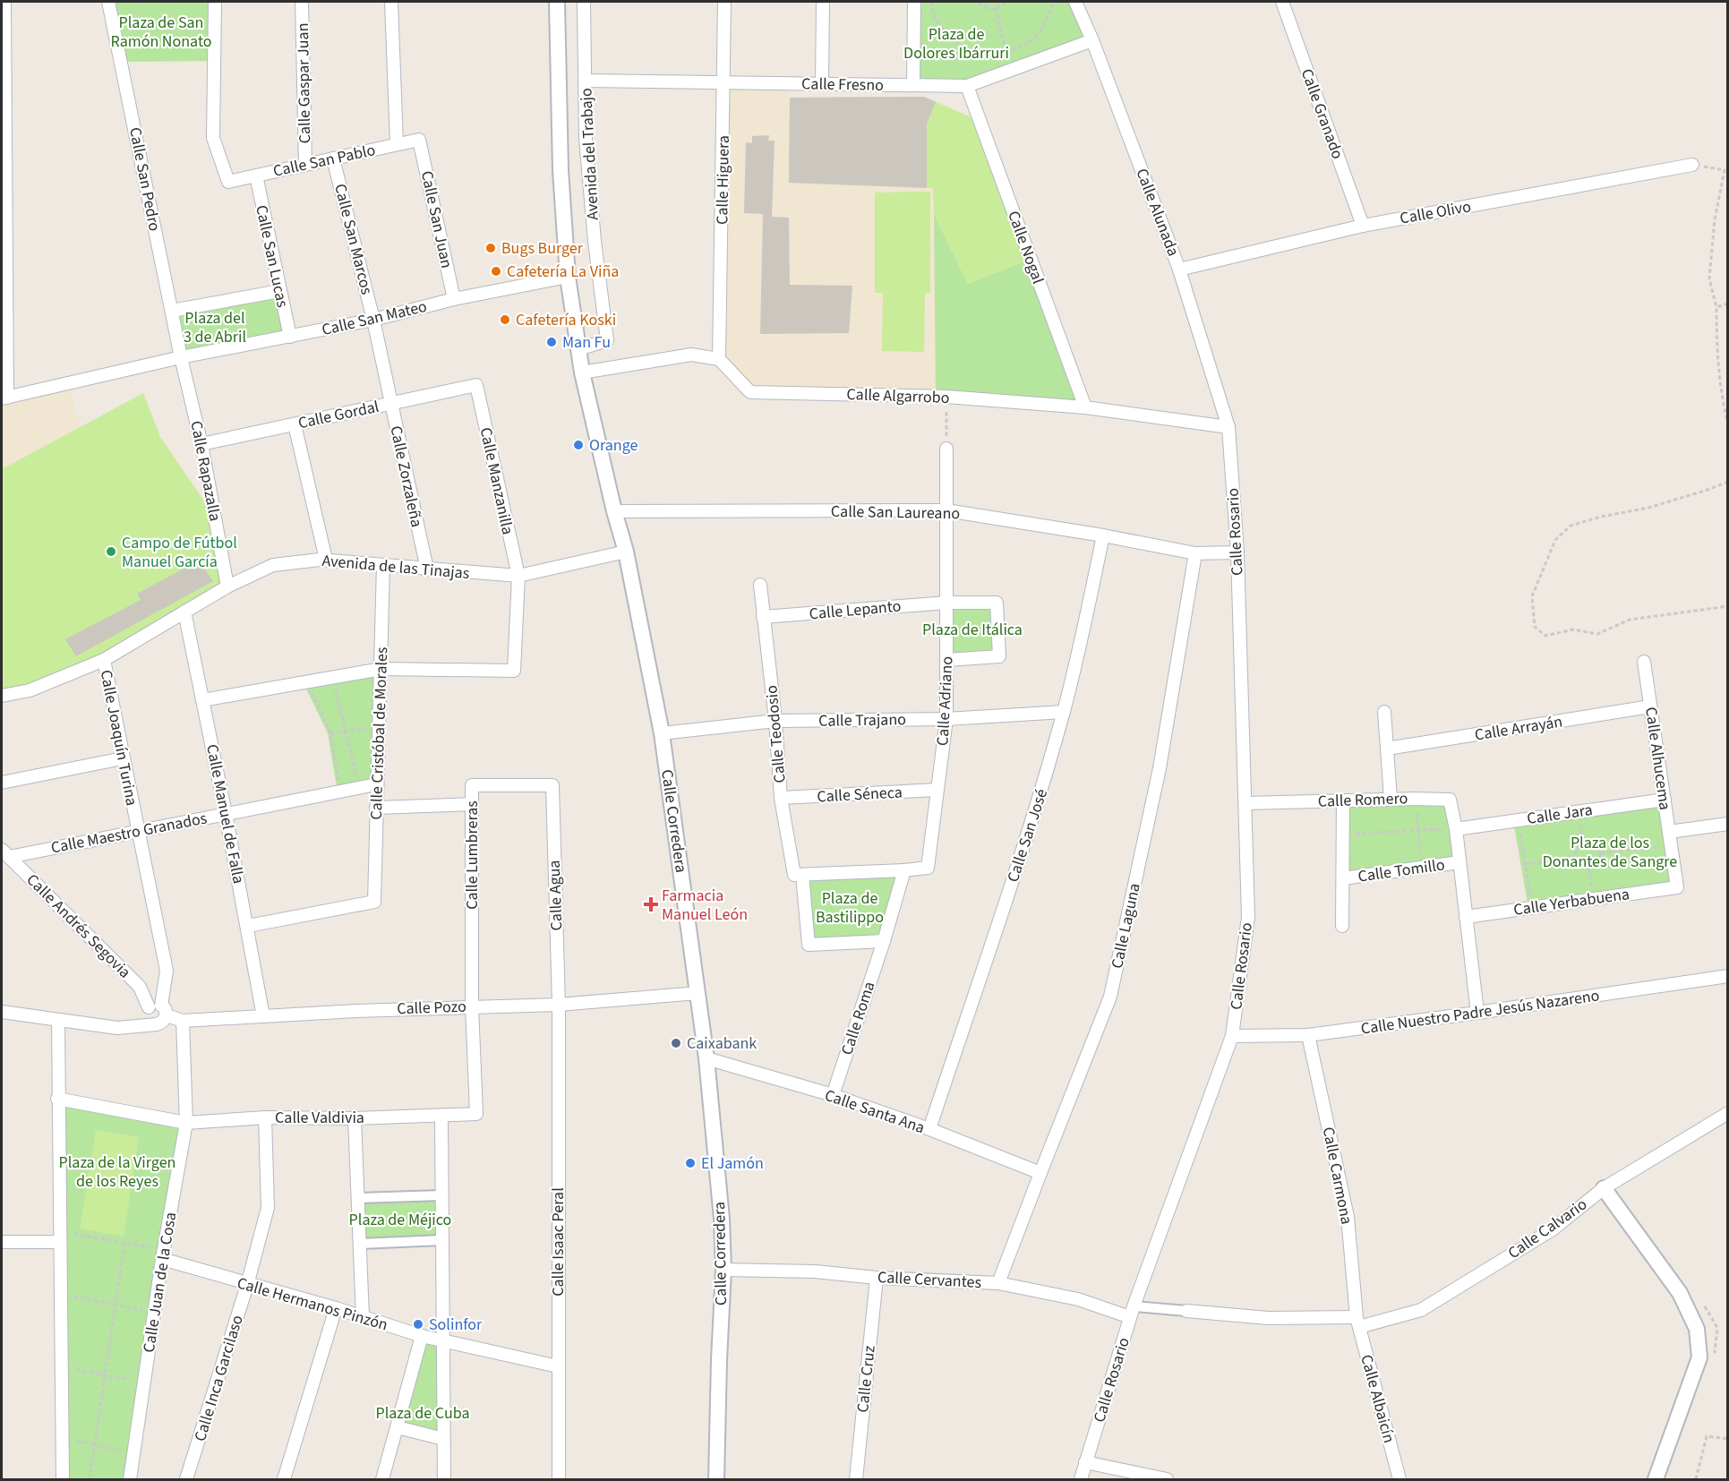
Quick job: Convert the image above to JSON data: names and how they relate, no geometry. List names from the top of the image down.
{
  "streets": {
    "street": [
      "Calle Gaspar Juan",
      "Calle Fresno",
      "Calle Granado",
      "Avenida del Trabajo",
      "Calle San Pablo",
      "Calle San Pedro",
      "Calle Higuera",
      "Calle Alunada",
      "Calle Olivo",
      "Calle San Juan",
      "Calle San Marcos",
      "Calle Nogal",
      "Calle San Lucas",
      "Calle San Mateo",
      "Calle Algarrobo",
      "Calle Gordal",
      "Calle Rapazalla",
      "Calle Zorzaleña",
      "Calle Manzanilla",
      "Calle San Laureano",
      "Calle Rosario",
      "Avenida de las Tinajas",
      "Calle Lepanto",
      "Calle Adriano",
      "Calle Trajano",
      "Calle Arrayán",
      "Calle Cristóbal de Morales",
      "Calle Teodosio",
      "Calle Joaquín Turina",
      "Calle Alhucema",
      "Calle Séneca",
      "Calle Romero",
      "Calle Manuel de Falla",
      "Calle Jara",
      "Calle Corredera",
      "Calle Maestro Granados",
      "Calle San José",
      "Calle Lumbreras",
      "Calle Tomillo",
      "Calle Agua",
      "Calle Yerbabuena",
      "Calle Andrés Segovia",
      "Calle Laguna",
      "Calle Pozo",
      "Calle Nuestro Padre Jesús Nazareno",
      "Calle Roma",
      "Calle Santa Ana",
      "Calle Valdivia",
      "Calle Carmona",
      "Calle Calvario",
      "Calle Isaac Peral",
      "Calle Cervantes",
      "Calle Juan de la Cosa",
      "Calle Hermanos Pinzón",
      "Calle Inca Garcilaso",
      "Calle Cruz",
      "Calle Albaicín"
    ]
  },
  "crossings": [
    ["Calle Gaspar Juan", "Calle San Pablo"],
    ["Calle Fresno", "Avenida del Trabajo"],
    ["Calle Fresno", "Calle Higuera"],
    ["Calle Fresno", "Calle Alunada"],
    ["Calle Fresno", "Calle Nogal"],
    ["Calle Granado", "Calle Olivo"],
    ["Avenida del Trabajo", "Calle San Mateo"],
    ["Avenida del Trabajo", "Calle San Laureano"],
    ["Avenida del Trabajo", "Avenida de las Tinajas"],
    ["Avenida del Trabajo", "Calle Corredera"],
    ["Calle San Pablo", "Calle San Juan"],
    ["Calle San Pablo", "Calle San Marcos"],
    ["Calle San Pablo", "Calle San Lucas"],
    ["Calle San Pedro", "Calle San Mateo"],
    ["Calle San Pedro", "Calle Rapazalla"],
    ["Calle Higuera", "Calle Algarrobo"],
    ["Calle Alunada", "Calle Olivo"],
    ["Calle Alunada", "Calle Algarrobo"],
    ["Calle Alunada", "Calle Rosario"],
    ["Calle San Juan", "Calle San Mateo"],
    ["Calle San Marcos", "Calle San Mateo"],
    ["Calle San Marcos", "Calle Zorzaleña"],
    ["Calle Nogal", "Calle Algarrobo"],
    ["Calle San Lucas", "Calle San Mateo"],
    ["Calle San Mateo", "Calle Rapazalla"],
    ["Calle San Mateo", "Calle Zorzaleña"],
    ["Calle Algarrobo", "Calle Rosario"],
    ["Calle Gordal", "Calle Rapazalla"],
    ["Calle Gordal", "Calle Zorzaleña"],
    ["Calle Gordal", "Calle Manzanilla"],
    ["Calle Rapazalla", "Avenida de las Tinajas"],
    ["Calle Zorzaleña", "Avenida de las Tinajas"],
    ["Calle Manzanilla", "Avenida de las Tinajas"],
    ["Calle Manzanilla", "Calle Cristóbal de Morales"],
    ["Calle San Laureano", "Calle Rosario"],
    ["Calle San Laureano", "Calle Adriano"],
    ["Calle San Laureano", "Calle San José"],
    ["Calle San Laureano", "Calle Laguna"],
    ["Calle Rosario", "Calle Romero"],
    ["Calle Rosario", "Calle Nuestro Padre Jesús Nazareno"],
    ["Calle Rosario", "Calle Cervantes"],
    ["Avenida de las Tinajas", "Calle Cristóbal de Morales"],
    ["Avenida de las Tinajas", "Calle Joaquín Turina"],
    ["Avenida de las Tinajas", "Calle Manuel de Falla"],
    ["Avenida de las Tinajas", "Calle Corredera"],
    ["Calle Lepanto", "Calle Adriano"],
    ["Calle Lepanto", "Calle Teodosio"],
    ["Calle Adriano", "Calle Trajano"],
    ["Calle Adriano", "Calle Séneca"],
    ["Calle Trajano", "Calle Teodosio"],
    ["Calle Trajano", "Calle Corredera"],
    ["Calle Trajano", "Calle San José"],
    ["Calle Arrayán", "Calle Alhucema"],
    ["Calle Cristóbal de Morales", "Calle Manuel de Falla"],
    ["Calle Cristóbal de Morales", "Calle Maestro Granados"],
    ["Calle Teodosio", "Calle Séneca"],
    ["Calle Joaquín Turina", "Calle Maestro Granados"],
    ["Calle Joaquín Turina", "Calle Andrés Segovia"],
    ["Calle Joaquín Turina", "Calle Pozo"],
    ["Calle Alhucema", "Calle Jara"],
    ["Calle Alhucema", "Calle Yerbabuena"],
    ["Calle Romero", "Calle Jara"],
    ["Calle Manuel de Falla", "Calle Maestro Granados"],
    ["Calle Manuel de Falla", "Calle Pozo"],
    ["Calle Corredera", "Calle Pozo"],
    ["Calle Corredera", "Calle Santa Ana"],
    ["Calle Corredera", "Calle Cervantes"],
    ["Calle Maestro Granados", "Calle Andrés Segovia"],
    ["Calle San José", "Calle Santa Ana"],
    ["Calle Lumbreras", "Calle Agua"],
    ["Calle Lumbreras", "Calle Pozo"],
    ["Calle Lumbreras", "Calle Valdivia"],
    ["Calle Agua", "Calle Pozo"],
    ["Calle Agua", "Calle Isaac Peral"],
    ["Calle Andrés Segovia", "Calle Pozo"],
    ["Calle Laguna", "Calle Santa Ana"],
    ["Calle Laguna", "Calle Cervantes"],
    ["Calle Pozo", "Calle Valdivia"],
    ["Calle Pozo", "Calle Isaac Peral"],
    ["Calle Pozo", "Calle Juan de la Cosa"],
    ["Calle Nuestro Padre Jesús Nazareno", "Calle Carmona"],
    ["Calle Roma", "Calle Santa Ana"],
    ["Calle Valdivia", "Calle Juan de la Cosa"],
    ["Calle Valdivia", "Calle Inca Garcilaso"],
    ["Calle Carmona", "Calle Calvario"],
    ["Calle Carmona", "Calle Albaicín"],
    ["Calle Calvario", "Calle Albaicín"],
    ["Calle Isaac Peral", "Calle Hermanos Pinzón"],
    ["Calle Cervantes", "Calle Cruz"],
    ["Calle Juan de la Cosa", "Calle Hermanos Pinzón"],
    ["Calle Hermanos Pinzón", "Calle Inca Garcilaso"]
  ],
  "parks": [
    "Plaza de San Ramón Nonato",
    "Plaza de Dolores Ibárruri",
    "Plaza del 3 de Abril",
    "Plaza de Itálica",
    "Plaza de los Donantes de Sangre",
    "Plaza de Bastilippo",
    "Plaza de la Virgen de los Reyes",
    "Plaza de Méjico",
    "Plaza de Cuba"
  ],
  "places": {
    "other": [
      "Bugs Burger",
      "Cafetería La Viña",
      "Cafetería Koski",
      "Man Fu",
      "Orange",
      "Campo de Fútbol Manuel García",
      "Caixabank",
      "El Jamón",
      "Solinfor"
    ],
    "health": ["Farmacia Manuel León"]
  }
}
